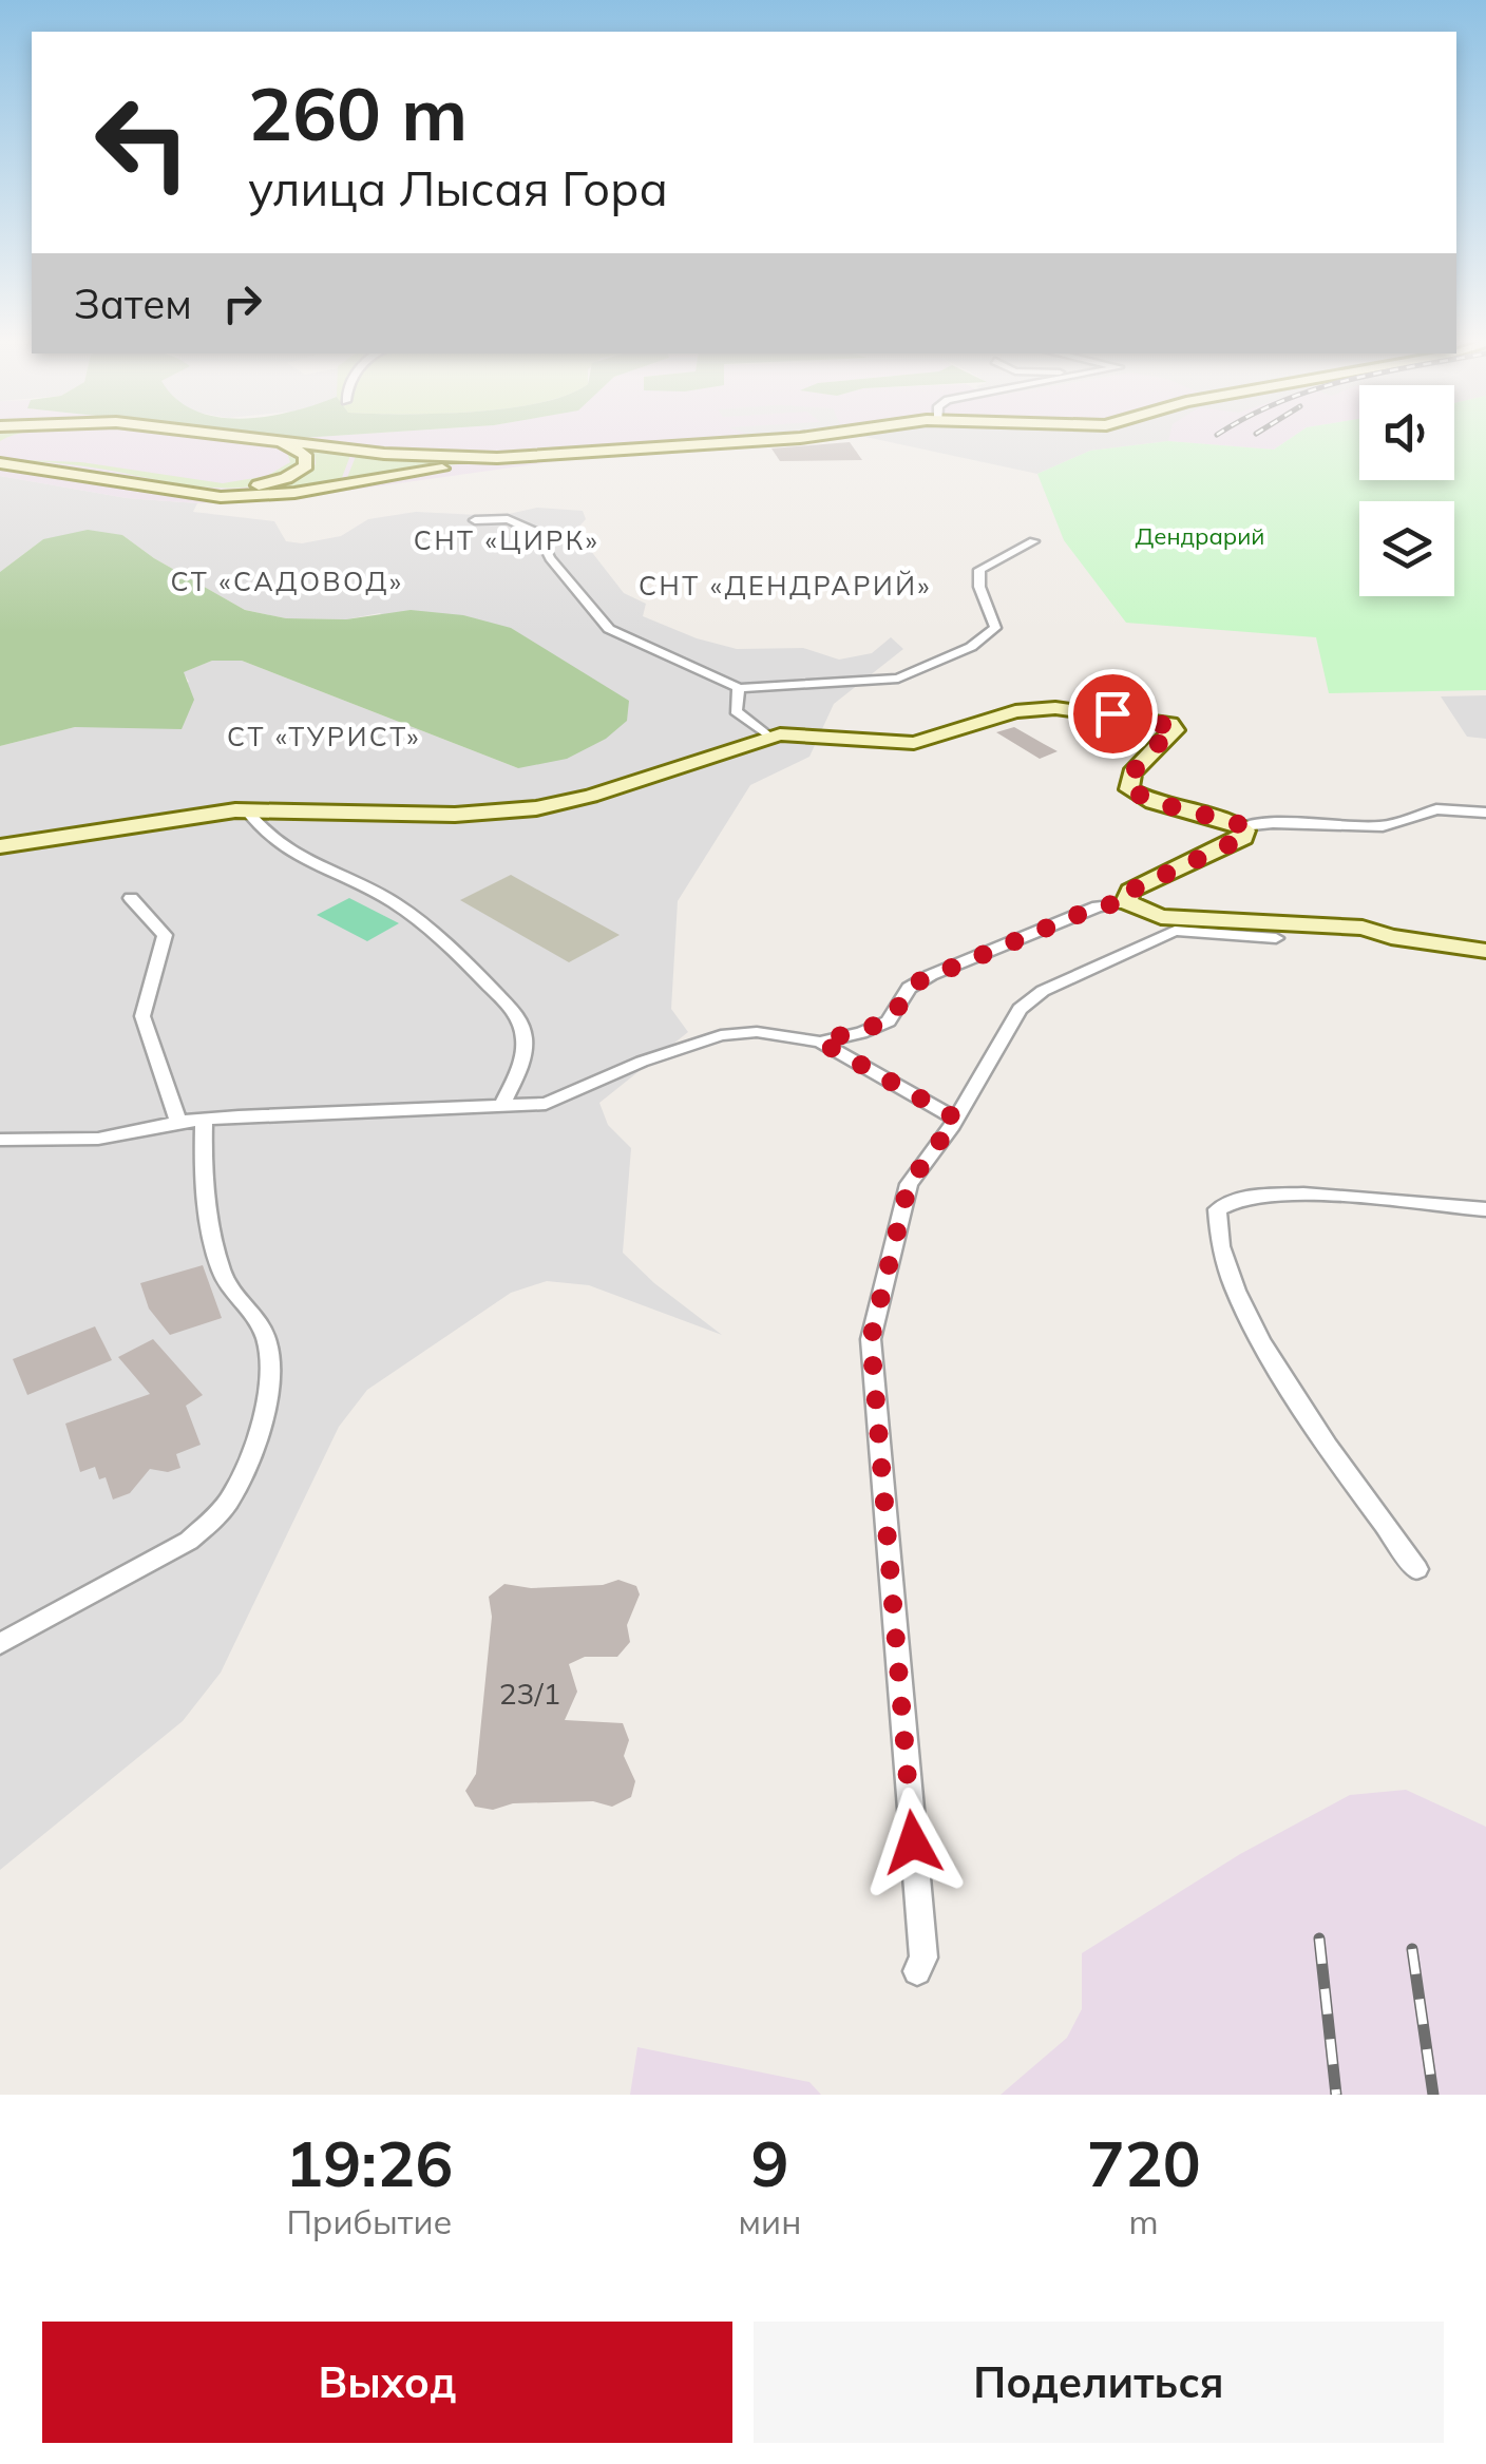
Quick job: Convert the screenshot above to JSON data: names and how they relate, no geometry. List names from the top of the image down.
{
  "districts": [
    "СНТ «ЦИРК»",
    "СТ «САДОВОД»",
    "СНТ «ДЕНДРАРИЙ»",
    "СТ «ТУРИСТ»"
  ],
  "parks": ["Дендрарий"],
  "house_numbers": ["23/1"],
  "page": {
    "turn": ["260 m", "улица Лысая Гора"],
    "then": "Затем",
    "eta": [
      "19:26",
      "Прибытие",
      "9",
      "мин",
      "720",
      "m"
    ],
    "buttons": ["Выход", "Поделиться"]
  }
}
